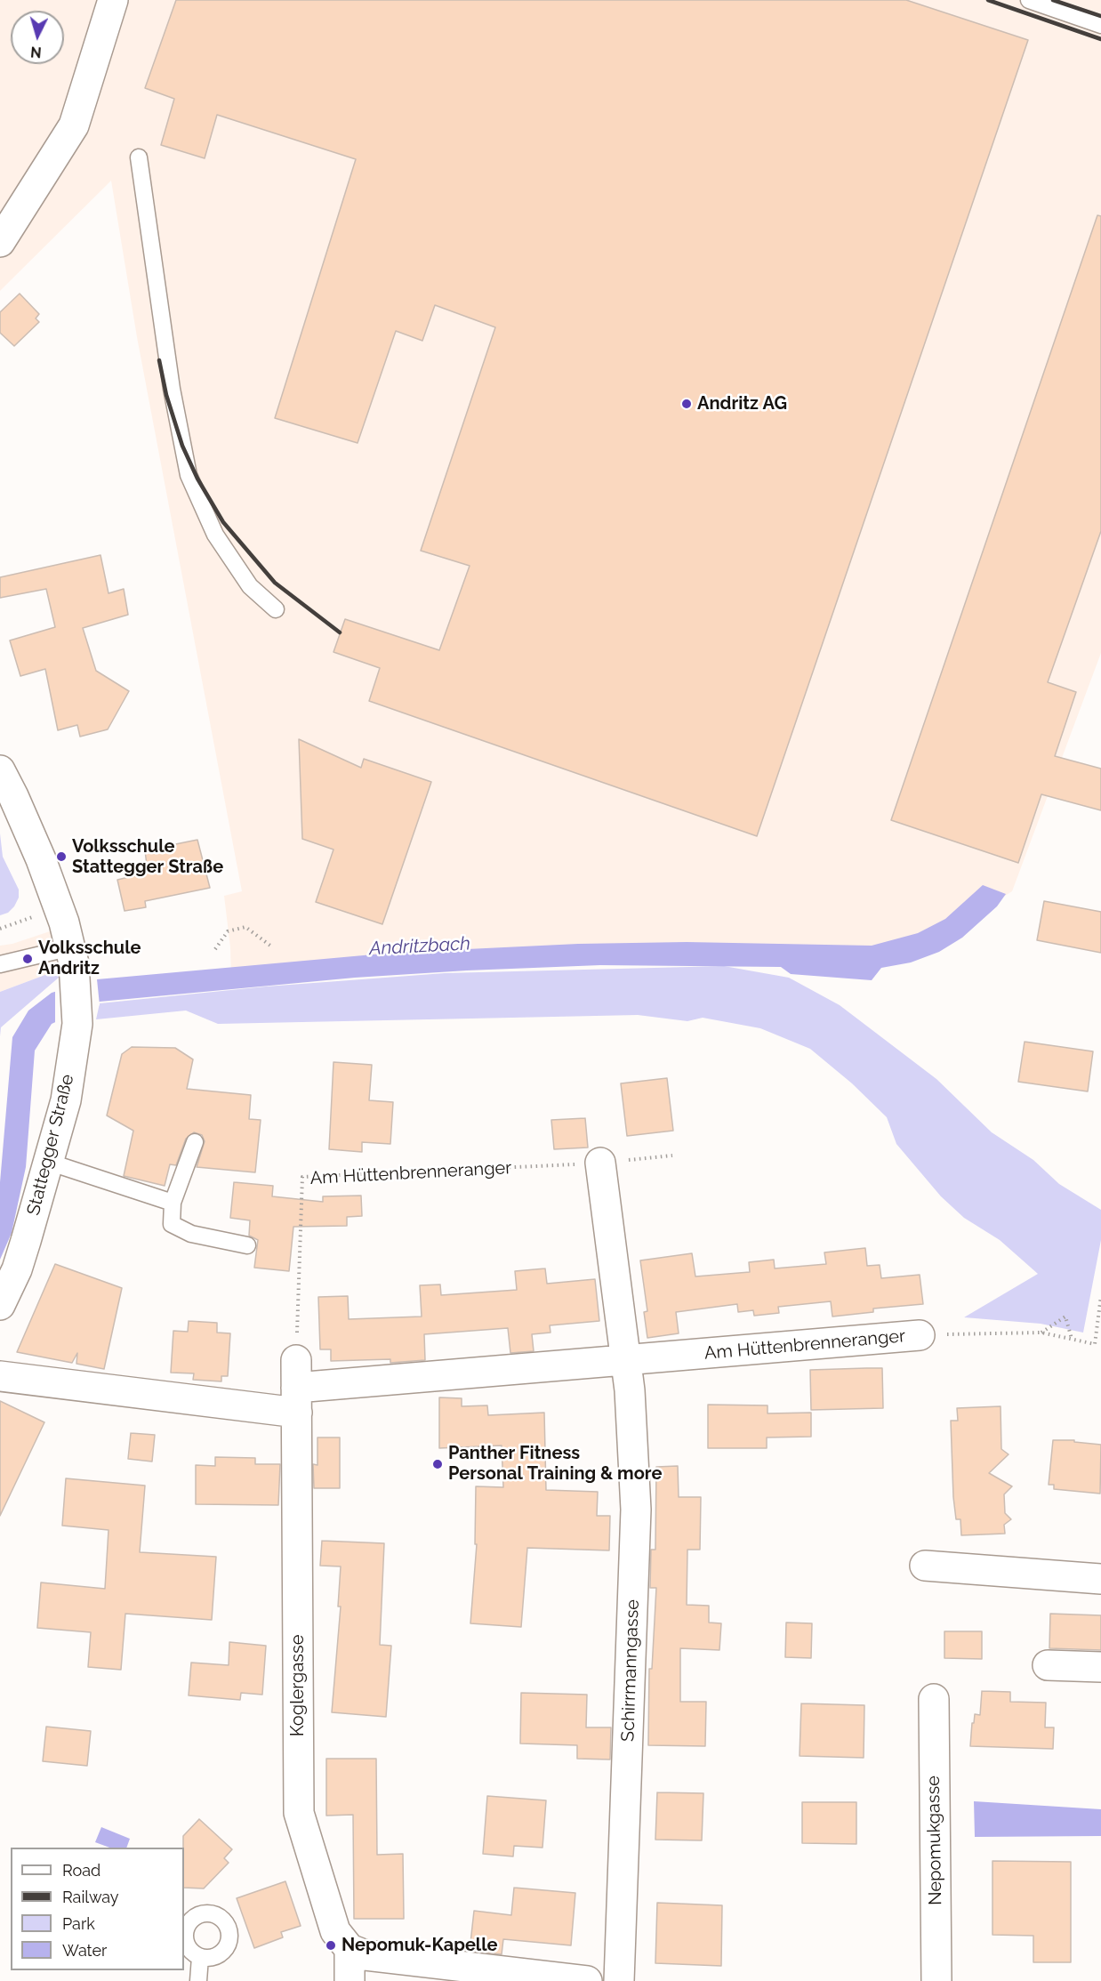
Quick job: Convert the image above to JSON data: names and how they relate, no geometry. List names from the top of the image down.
{
  "streets": {
    "street": [
      "Stattegger Straße",
      "Am Hüttenbrenneranger",
      "Schirrmanngasse",
      "Koglergasse",
      "Nepomukgasse"
    ]
  },
  "crossings": [
    ["Am Hüttenbrenneranger", "Schirrmanngasse"],
    ["Am Hüttenbrenneranger", "Koglergasse"]
  ],
  "water": ["Andritzbach"],
  "places": [
    "Andritz AG",
    "Volksschule Stattegger Straße",
    "Volksschule Andritz",
    "Panther Fitness Personal Training & more",
    "Nepomuk-Kapelle"
  ],
  "legend": [
    "Road",
    "Railway",
    "Park",
    "Water"
  ],
  "north": "bottom"
}
